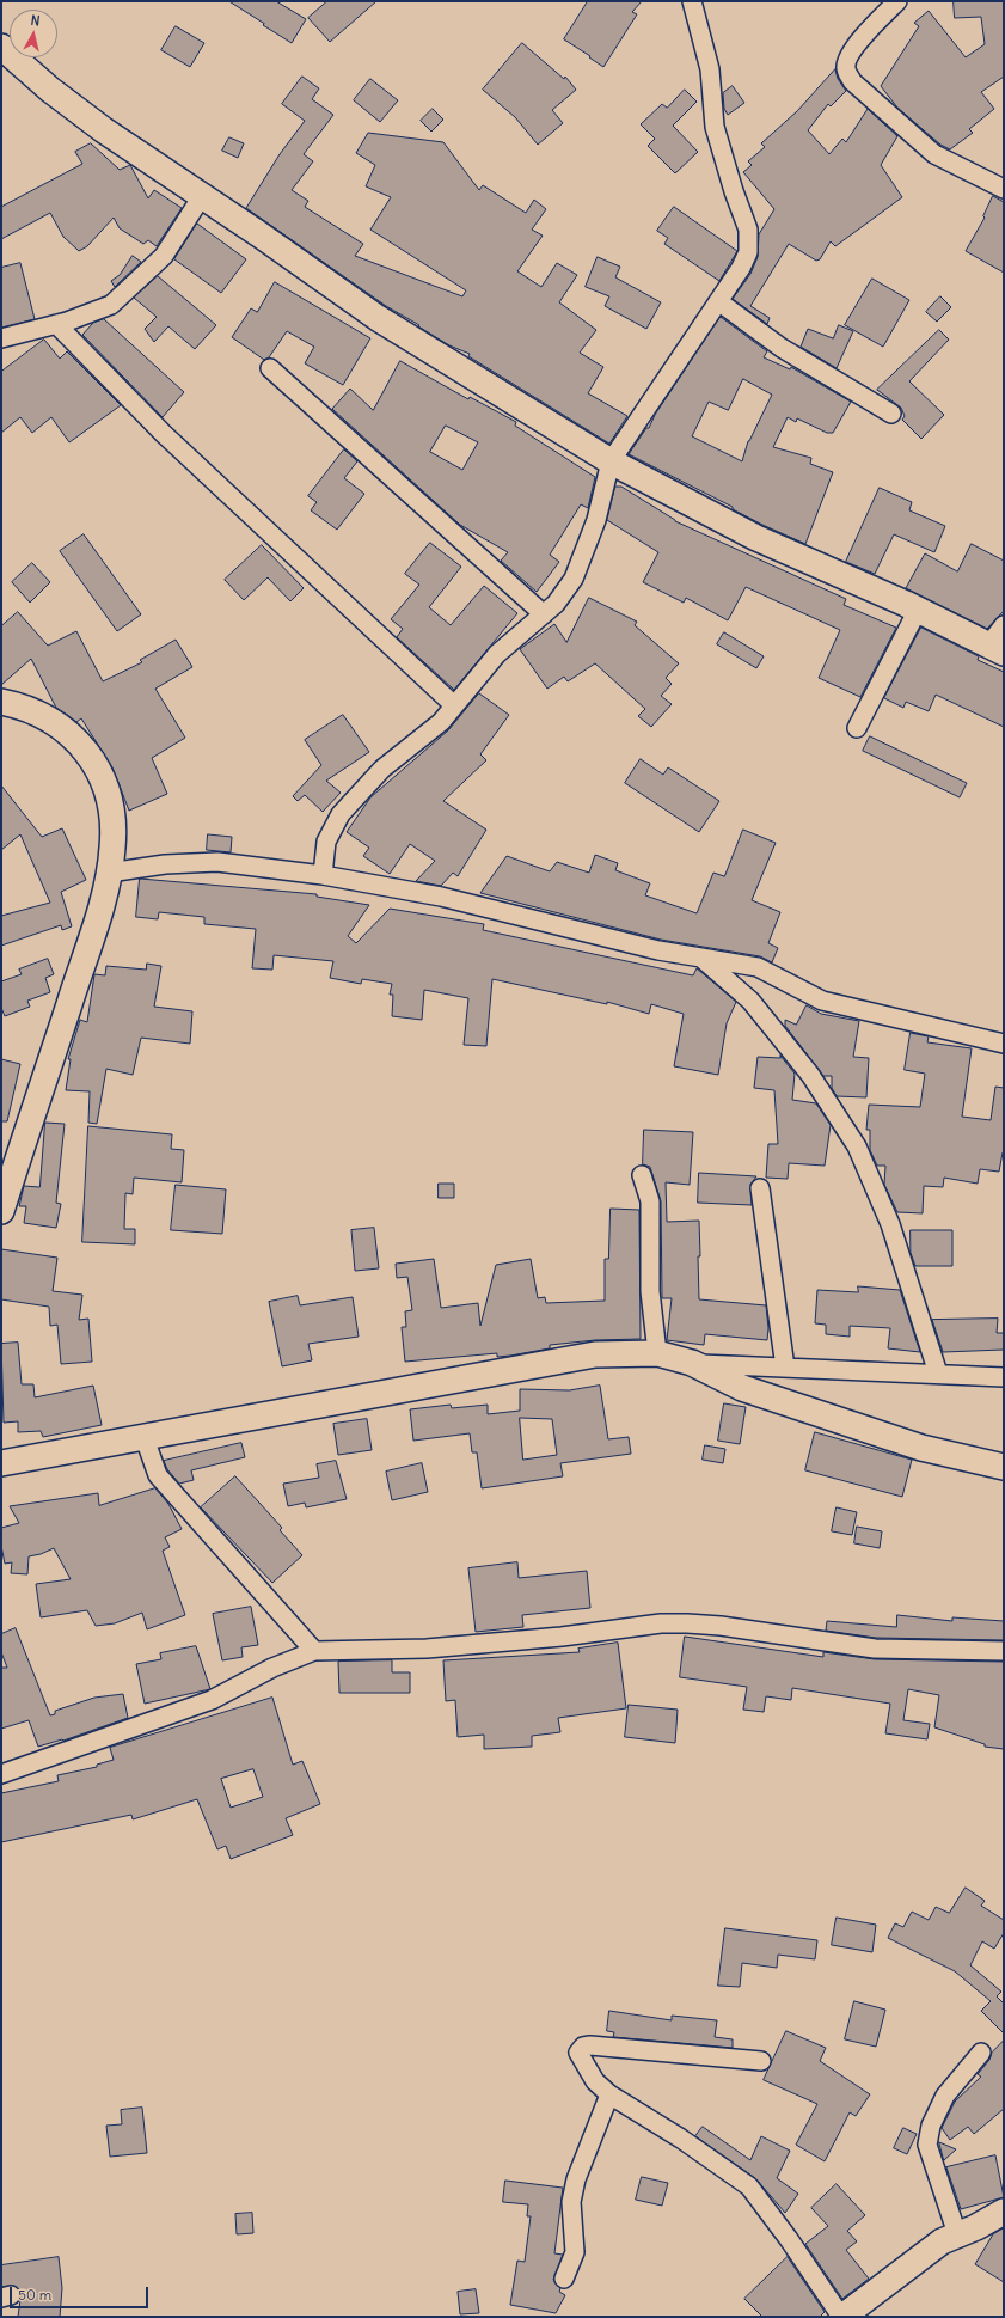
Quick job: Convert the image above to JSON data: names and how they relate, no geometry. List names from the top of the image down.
{
  "scale_bar": "50 m",
  "north": "top"
}
